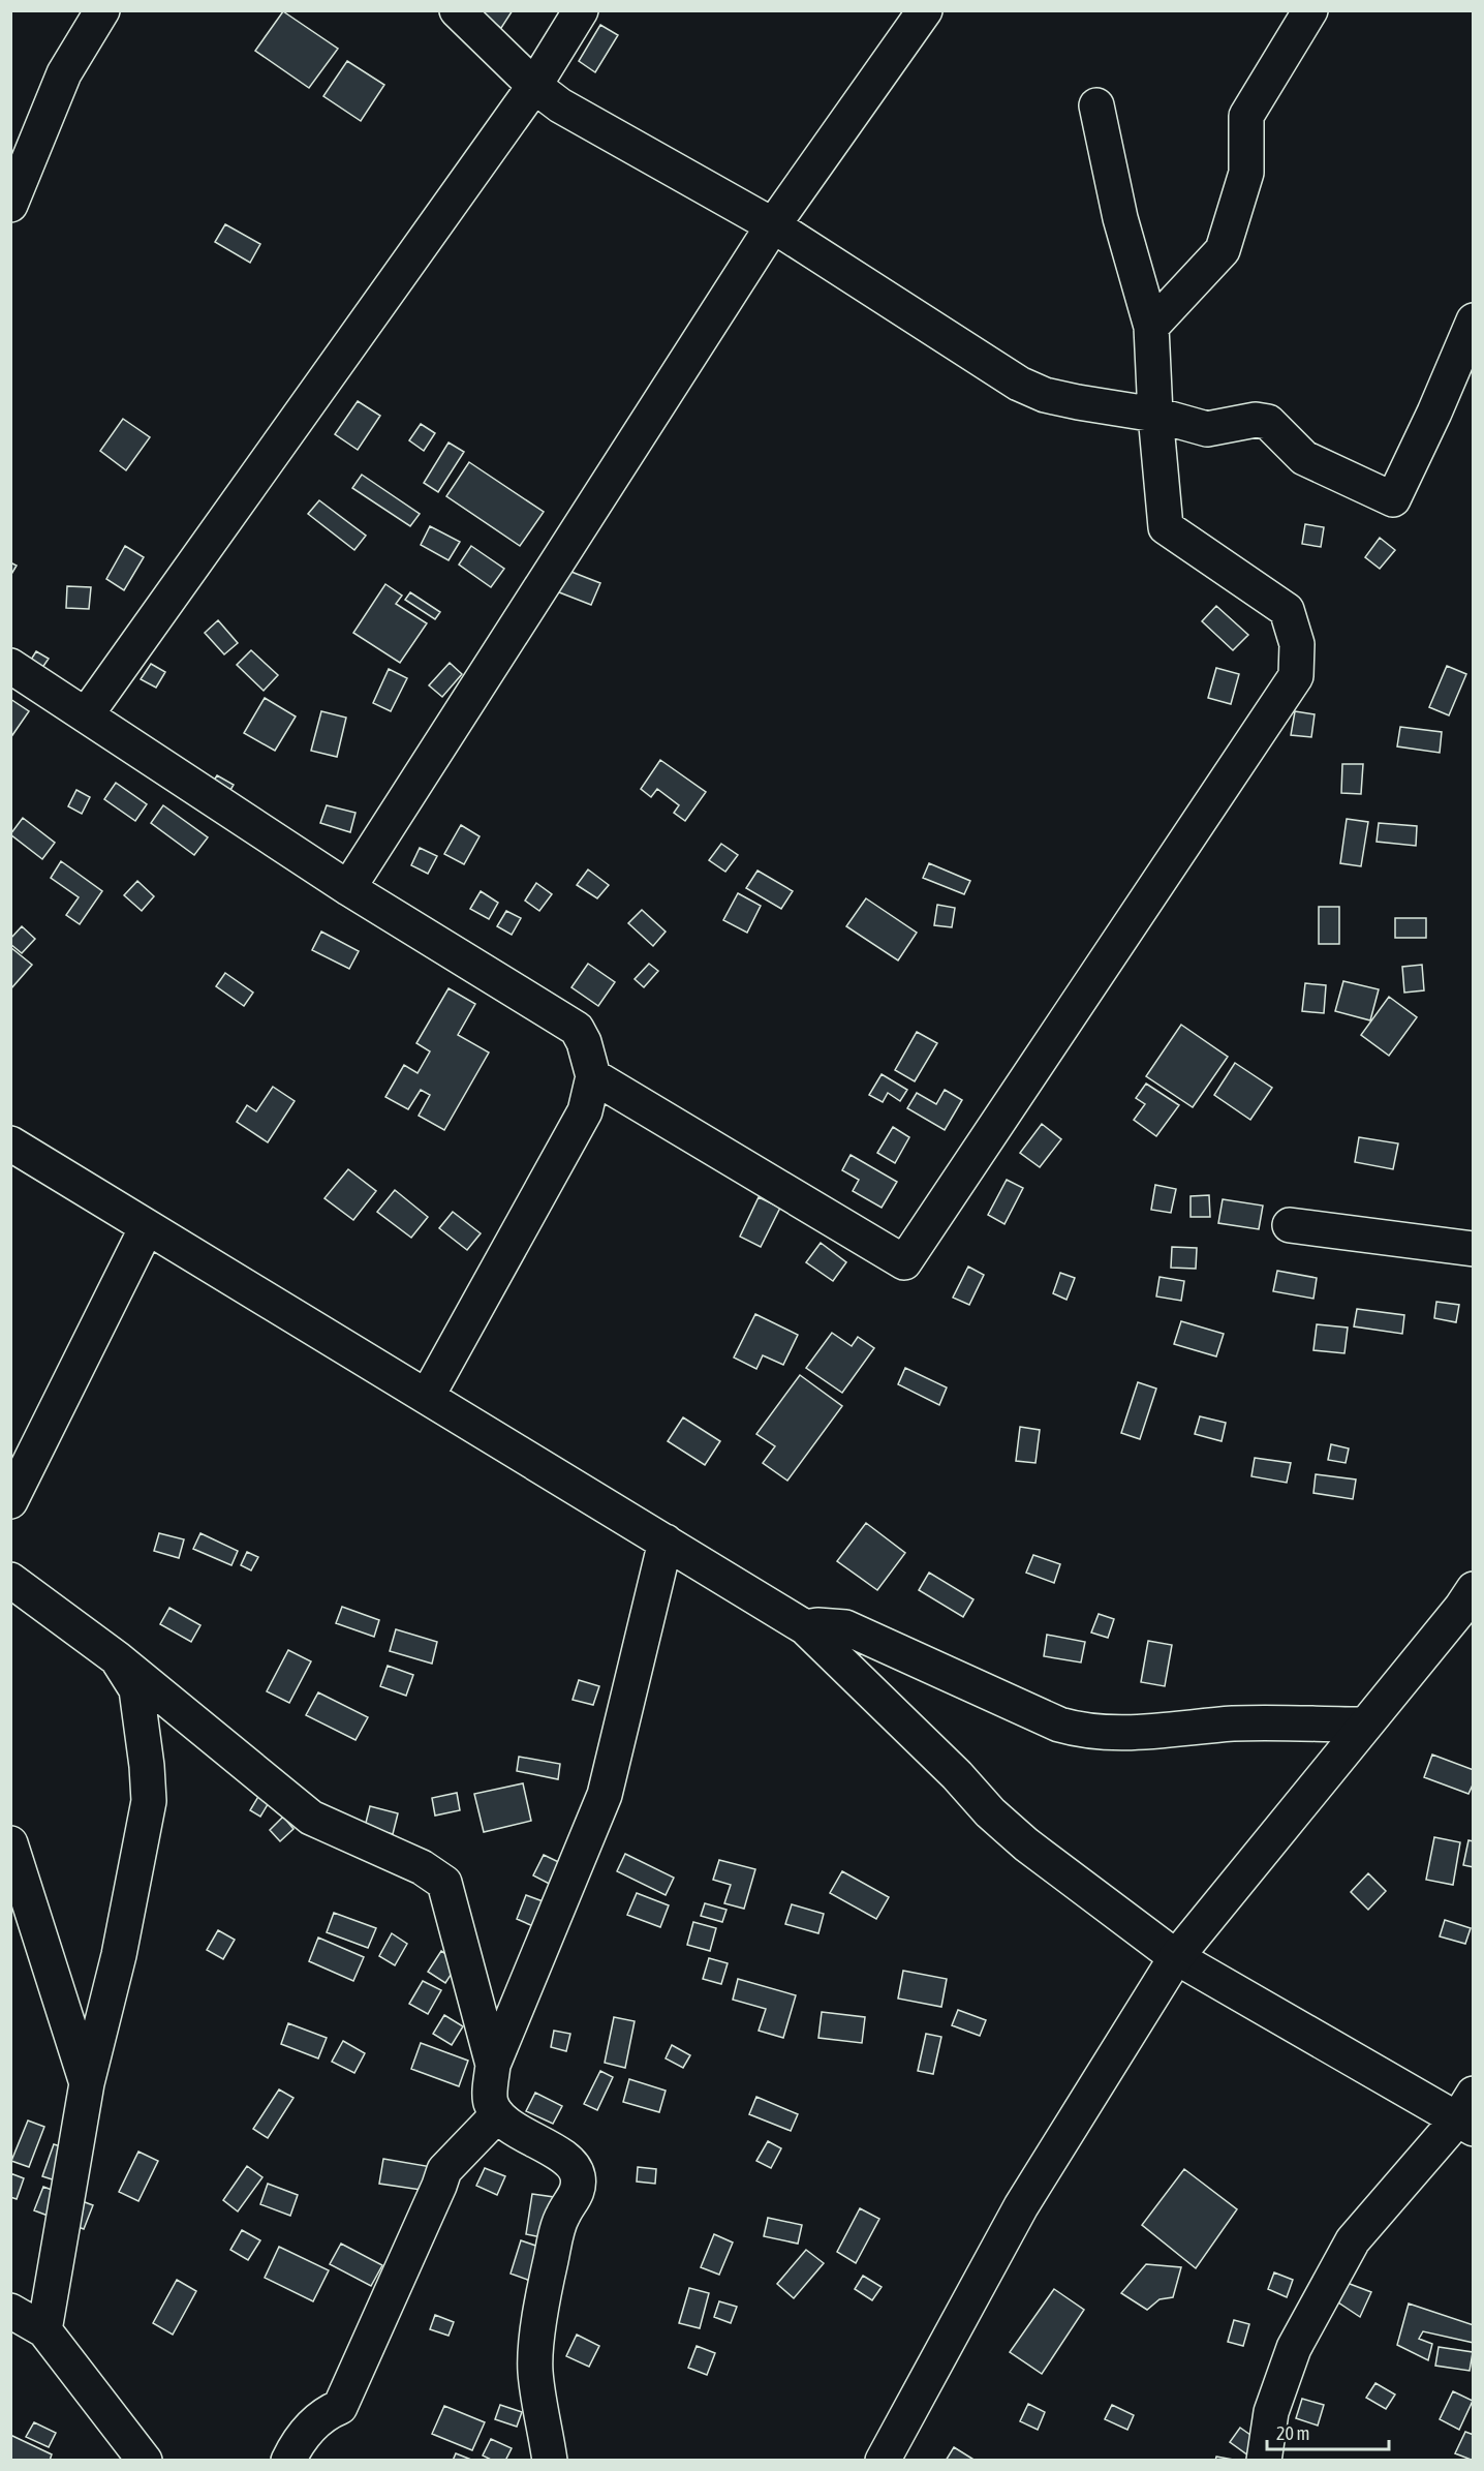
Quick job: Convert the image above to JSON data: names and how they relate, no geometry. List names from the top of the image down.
{
  "scale_bar": "20 m"
}
